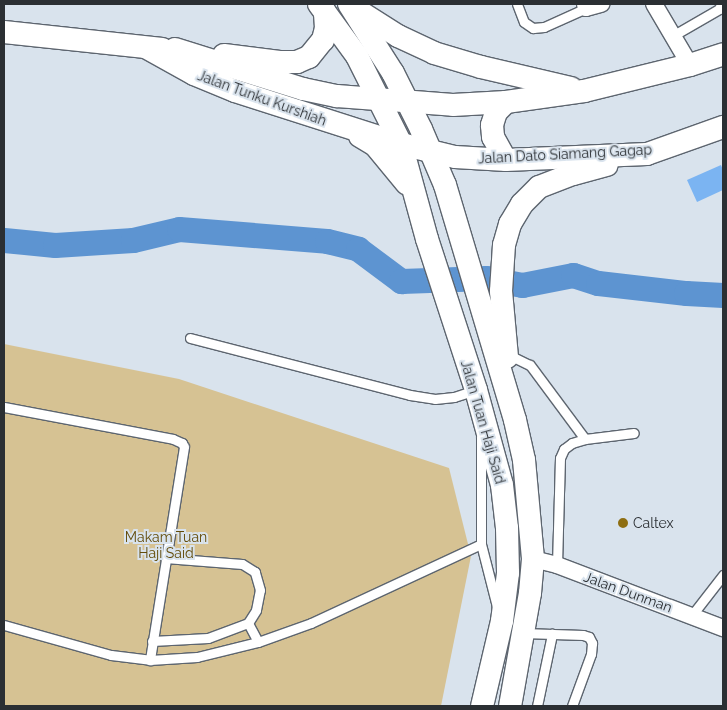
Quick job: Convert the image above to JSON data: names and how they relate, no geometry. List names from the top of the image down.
{
  "streets": {
    "main road": ["Jalan Tunku Kurshiah", "Jalan Dato Siamang Gagap", "Jalan Tuan Haji Said"],
    "street": ["Jalan Dunman"]
  },
  "crossings": [
    ["Jalan Tunku Kurshiah", "Jalan Dato Siamang Gagap"],
    ["Jalan Dato Siamang Gagap", "Jalan Tuan Haji Said"],
    ["Jalan Tuan Haji Said", "Jalan Dunman"]
  ],
  "parks": ["Makam Tuan Haji Said"],
  "places": ["Caltex"]
}
